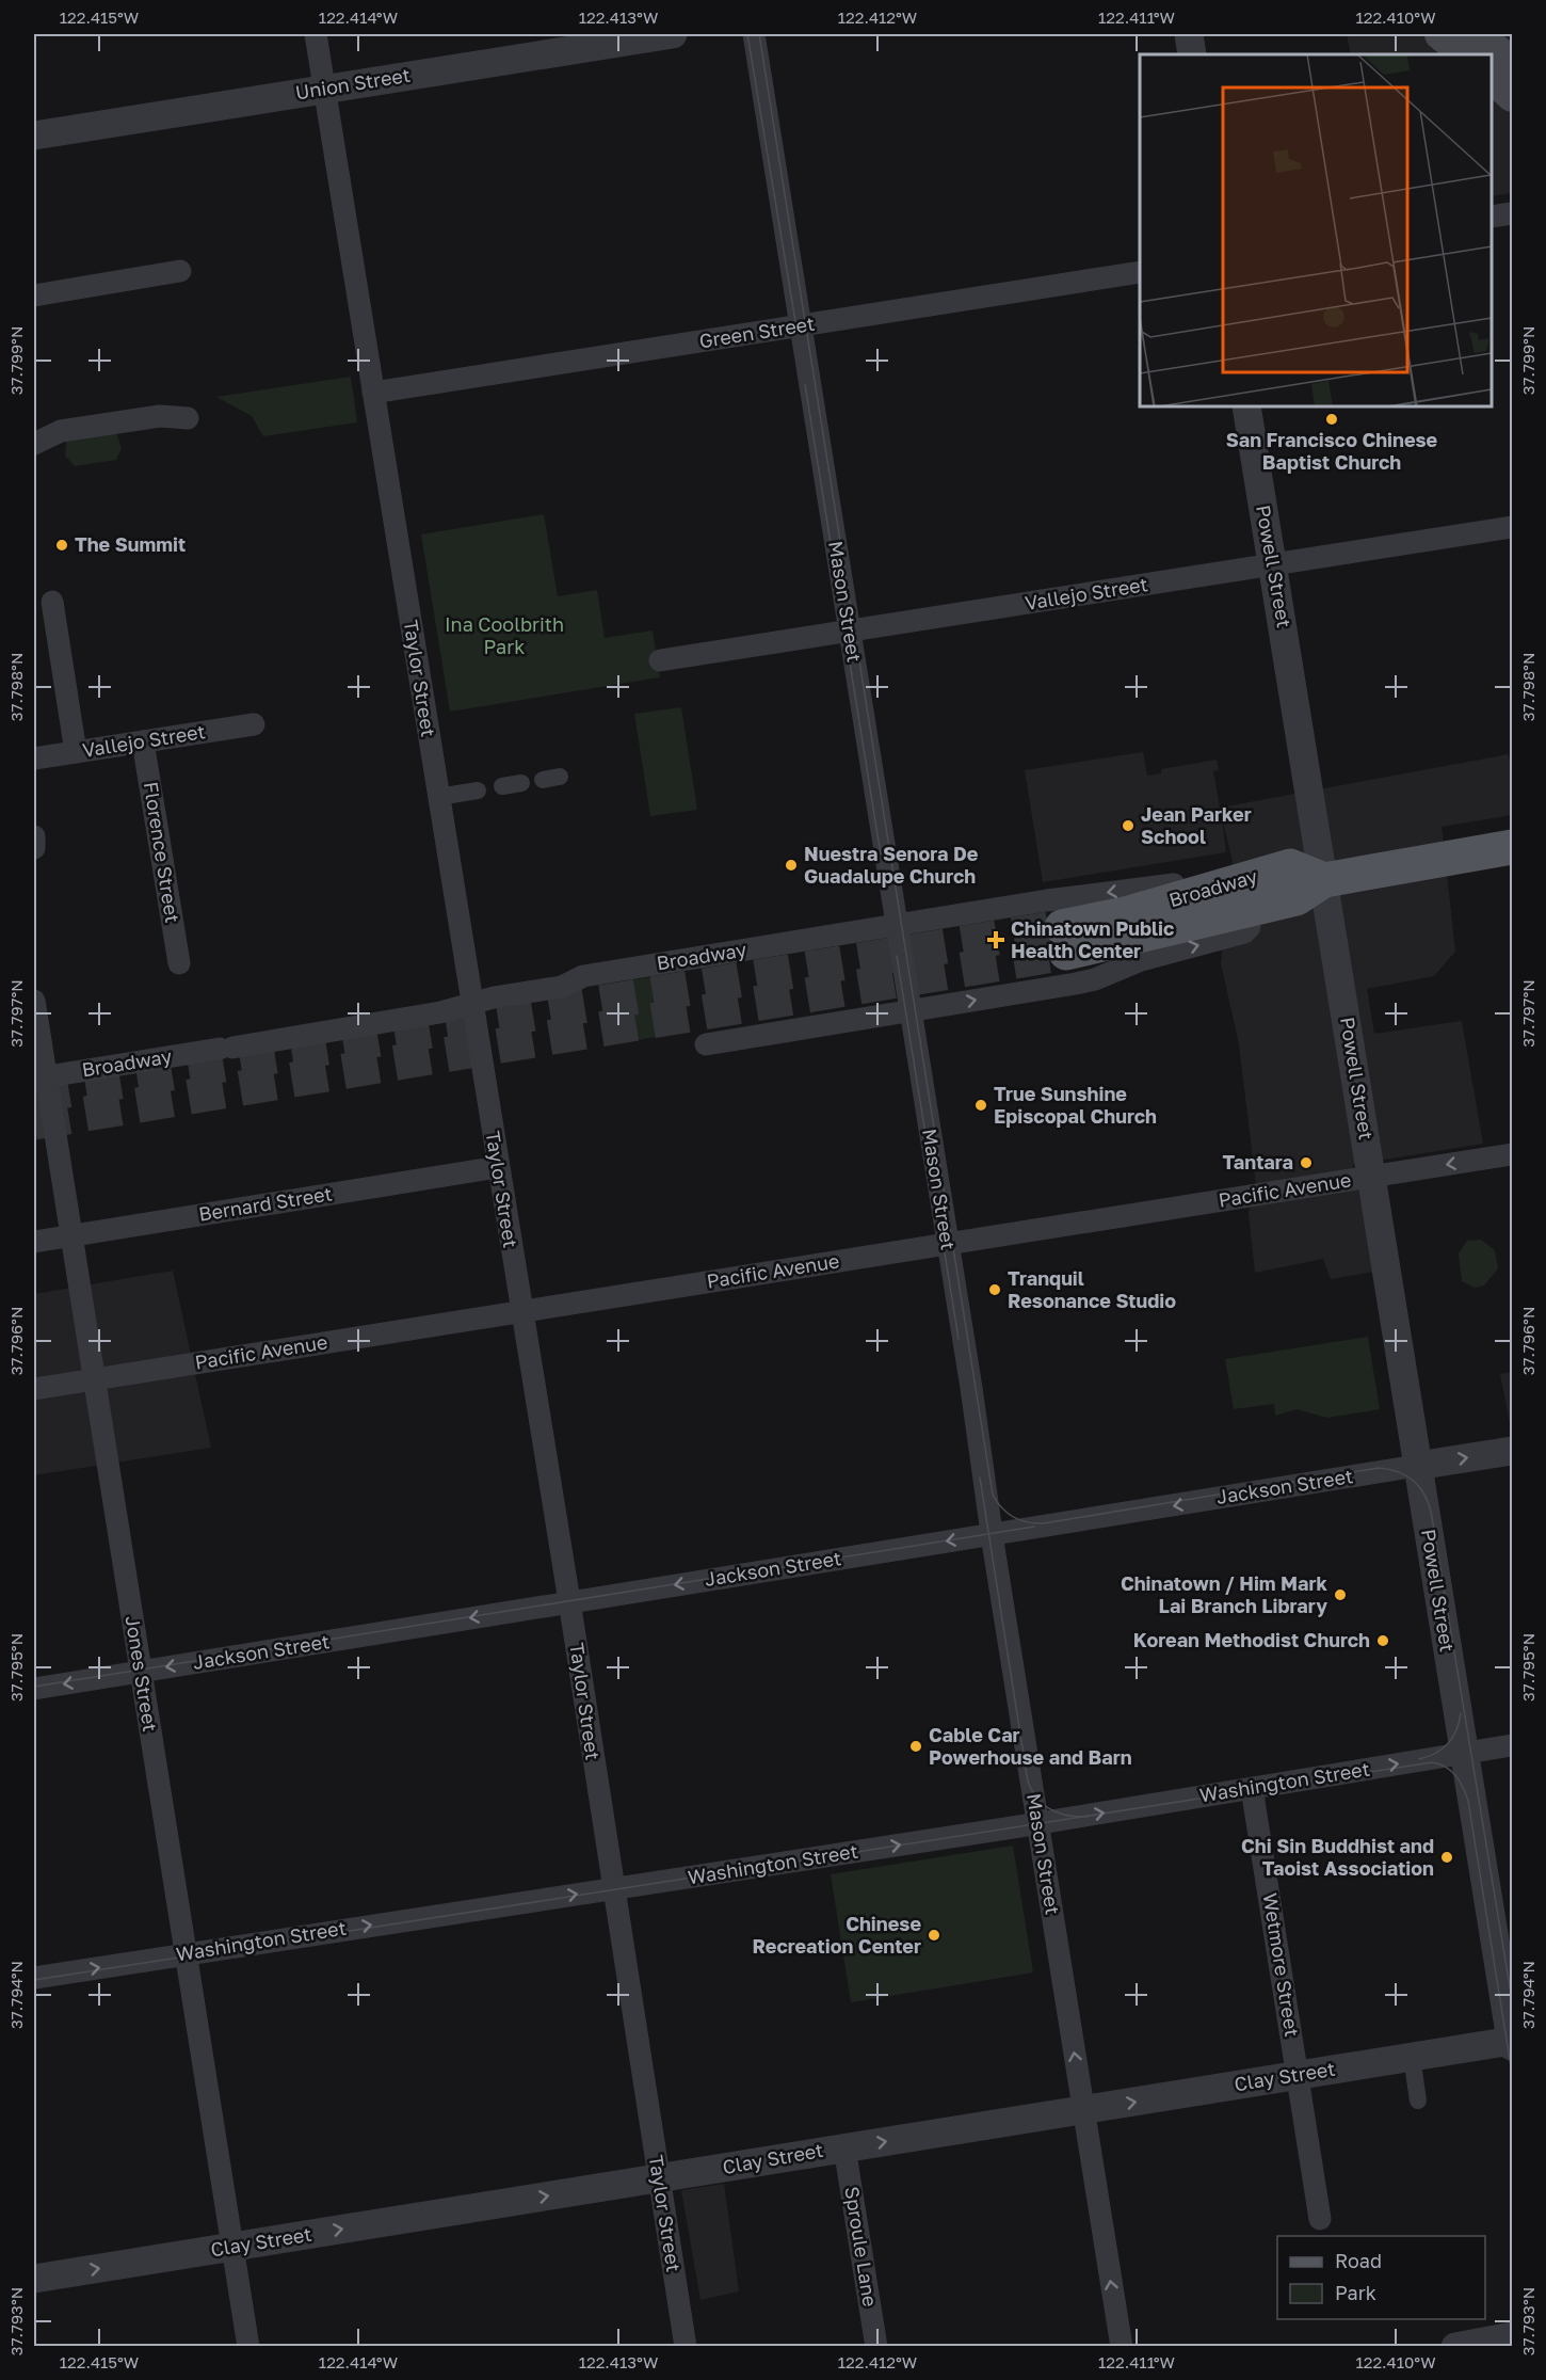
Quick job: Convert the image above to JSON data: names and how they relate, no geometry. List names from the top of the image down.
{
  "streets": {
    "main road": ["Broadway"],
    "street": [
      "Union Street",
      "Green Street",
      "Powell Street",
      "Vallejo Street",
      "Mason Street",
      "Taylor Street",
      "Florence Street",
      "Pacific Avenue",
      "Bernard Street",
      "Jackson Street",
      "Jones Street",
      "Washington Street",
      "Wetmore Street",
      "Clay Street",
      "Sproule Lane"
    ]
  },
  "crossings": [
    ["Union Street", "Taylor Street"],
    ["Green Street", "Mason Street"],
    ["Green Street", "Taylor Street"],
    ["Powell Street", "Vallejo Street"],
    ["Powell Street", "Broadway"],
    ["Powell Street", "Pacific Avenue"],
    ["Powell Street", "Jackson Street"],
    ["Powell Street", "Washington Street"],
    ["Powell Street", "Clay Street"],
    ["Vallejo Street", "Mason Street"],
    ["Vallejo Street", "Florence Street"],
    ["Mason Street", "Broadway"],
    ["Mason Street", "Pacific Avenue"],
    ["Mason Street", "Jackson Street"],
    ["Mason Street", "Washington Street"],
    ["Mason Street", "Clay Street"],
    ["Taylor Street", "Broadway"],
    ["Taylor Street", "Pacific Avenue"],
    ["Taylor Street", "Bernard Street"],
    ["Taylor Street", "Jackson Street"],
    ["Taylor Street", "Washington Street"],
    ["Taylor Street", "Clay Street"],
    ["Broadway", "Jones Street"],
    ["Pacific Avenue", "Jones Street"],
    ["Bernard Street", "Jones Street"],
    ["Jackson Street", "Jones Street"],
    ["Jones Street", "Washington Street"],
    ["Jones Street", "Clay Street"],
    ["Washington Street", "Wetmore Street"],
    ["Wetmore Street", "Clay Street"],
    ["Clay Street", "Sproule Lane"]
  ],
  "one_way": ["Jackson Street", "Washington Street", "Clay Street"],
  "parks": ["Ina Coolbrith Park"],
  "places": {
    "other": [
      "San Francisco Chinese Baptist Church",
      "The Summit",
      "Jean Parker School",
      "Nuestra Senora De Guadalupe Church",
      "True Sunshine Episcopal Church",
      "Tantara",
      "Tranquil Resonance Studio",
      "Chinatown / Him Mark Lai Branch Library",
      "Korean Methodist Church",
      "Cable Car Powerhouse and Barn",
      "Chi Sin Buddhist and Taoist Association",
      "Chinese Recreation Center"
    ],
    "health": ["Chinatown Public Health Center"]
  },
  "legend": ["Road", "Park"],
  "coordinates": [
    "122.415°W",
    "122.414°W",
    "122.413°W",
    "122.412°W",
    "122.411°W",
    "122.410°W",
    "37.799°N",
    "37.798°N",
    "37.797°N",
    "37.796°N",
    "37.795°N",
    "37.794°N",
    "37.793°N"
  ]
}
